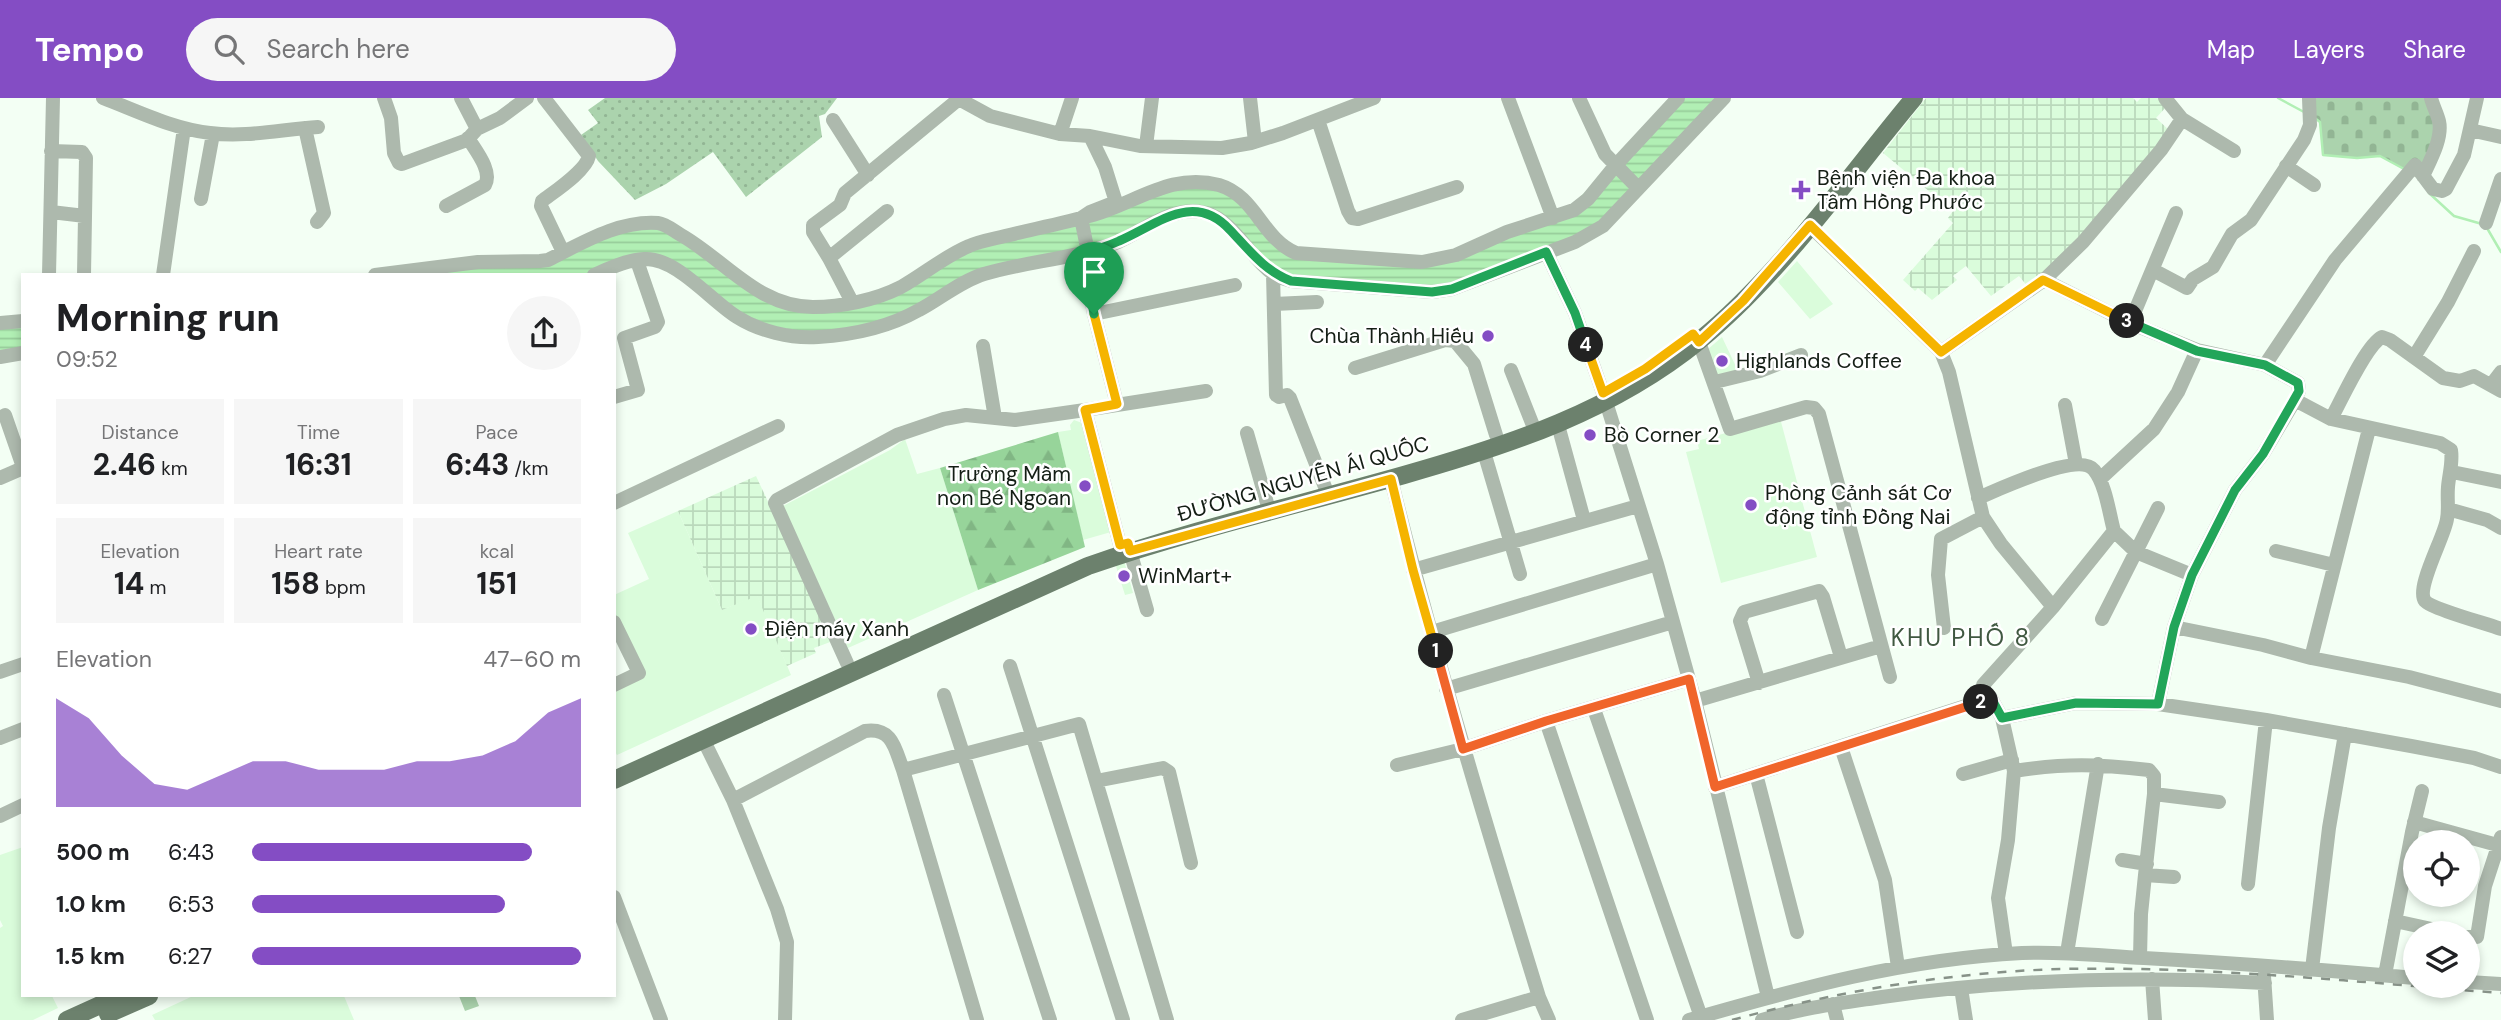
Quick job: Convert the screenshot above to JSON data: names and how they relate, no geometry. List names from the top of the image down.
{
  "streets": {
    "main road": ["ĐƯỜNG NGUYỄN ÁI QUỐC"]
  },
  "districts": ["KHU PHỐ 8"],
  "places": {
    "health": ["Bệnh viện Đa khoa Tâm Hồng Phước"],
    "other": [
      "Chùa Thành Hiếu",
      "Highlands Coffee",
      "Bò Corner 2",
      "Trường Mầm non Bé Ngoan",
      "Phòng Cảnh sát Cơ động tỉnh Đồng Nai",
      "WinMart+",
      "Điện máy Xanh"
    ]
  },
  "page": {
    "header": "Tempo",
    "search": "Search here",
    "nav": ["Map", "Layers", "Share"],
    "heading": ["Morning run", "09:52"],
    "pins": [
      "3",
      "4",
      "1",
      "2"
    ],
    "stats": [
      ["Distance", "2.46 km"],
      ["Time", "16:31"],
      ["Pace", "6:43 /km"],
      ["Elevation", "14 m"],
      ["Heart rate", "158 bpm"],
      ["kcal", "151"]
    ],
    "chart": ["Elevation", "47–60 m"],
    "list": [
      {
        "name": "500 m",
        "note": "6:43"
      },
      {
        "name": "1.0 km",
        "note": "6:53"
      },
      {
        "name": "1.5 km",
        "note": "6:27"
      }
    ]
  }
}
